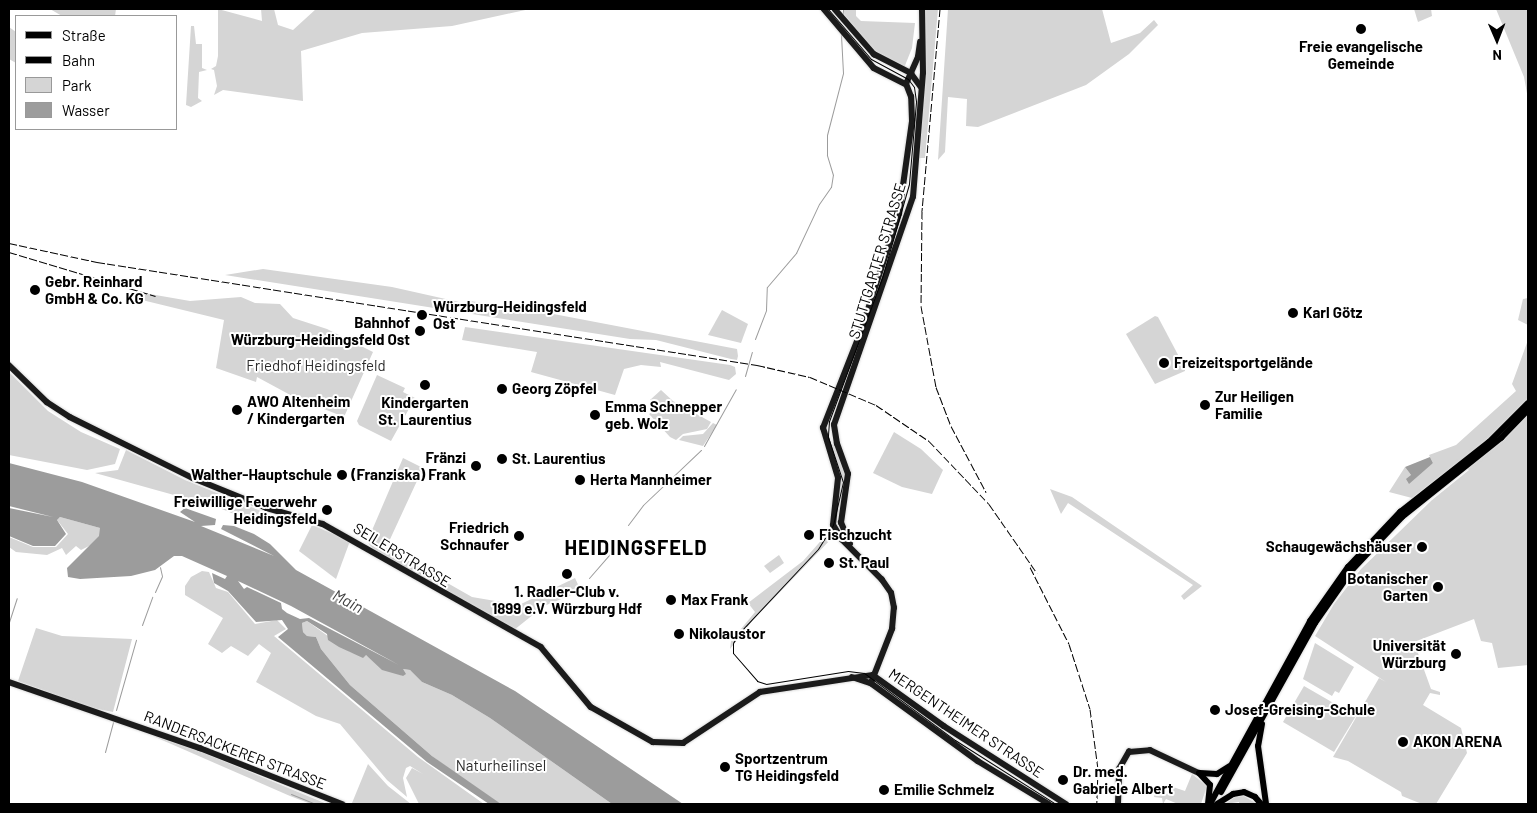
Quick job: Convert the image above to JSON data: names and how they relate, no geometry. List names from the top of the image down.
{
  "streets": {
    "main road": [
      "STUTTGARTER STRASSE",
      "SEILERSTRASSE",
      "MERGENTHEIMER STRASSE",
      "RANDERSACKERER STRASSE"
    ]
  },
  "crossings": [
    ["SEILERSTRASSE", "MERGENTHEIMER STRASSE"]
  ],
  "districts": ["HEIDINGSFELD"],
  "water": ["Main"],
  "parks": ["Friedhof Heidingsfeld", "Naturheilinsel"],
  "places": [
    "Freie evangelische Gemeinde",
    "Gebr. Reinhard GmbH & Co. KG",
    "Karl Götz",
    "Würzburg-Heidingsfeld Ost",
    "Bahnhof Würzburg-Heidingsfeld Ost",
    "Freizeitsportgelände",
    "Kindergarten St. Laurentius",
    "Georg Zöpfel",
    "Zur Heiligen Familie",
    "AWO Altenheim / Kindergarten",
    "Emma Schnepper geb. Wolz",
    "St. Laurentius",
    "Fränzi (Franziska) Frank",
    "Walther-Hauptschule",
    "Herta Mannheimer",
    "Freiwillige Feuerwehr Heidingsfeld",
    "Fischzucht",
    "Friedrich Schnaufer",
    "Schaugewächshäuser",
    "St. Paul",
    "1. Radler-Club v. 1899 e.V. Würzburg Hdf",
    "Botanischer Garten",
    "Max Frank",
    "Nikolaustor",
    "Universität Würzburg",
    "Josef-Greising-Schule",
    "AKON ARENA",
    "Sportzentrum TG Heidingsfeld",
    "Dr. med. Gabriele Albert",
    "Emilie Schmelz"
  ],
  "legend": [
    "Straße",
    "Bahn",
    "Park",
    "Wasser"
  ],
  "north": "bottom"
}
